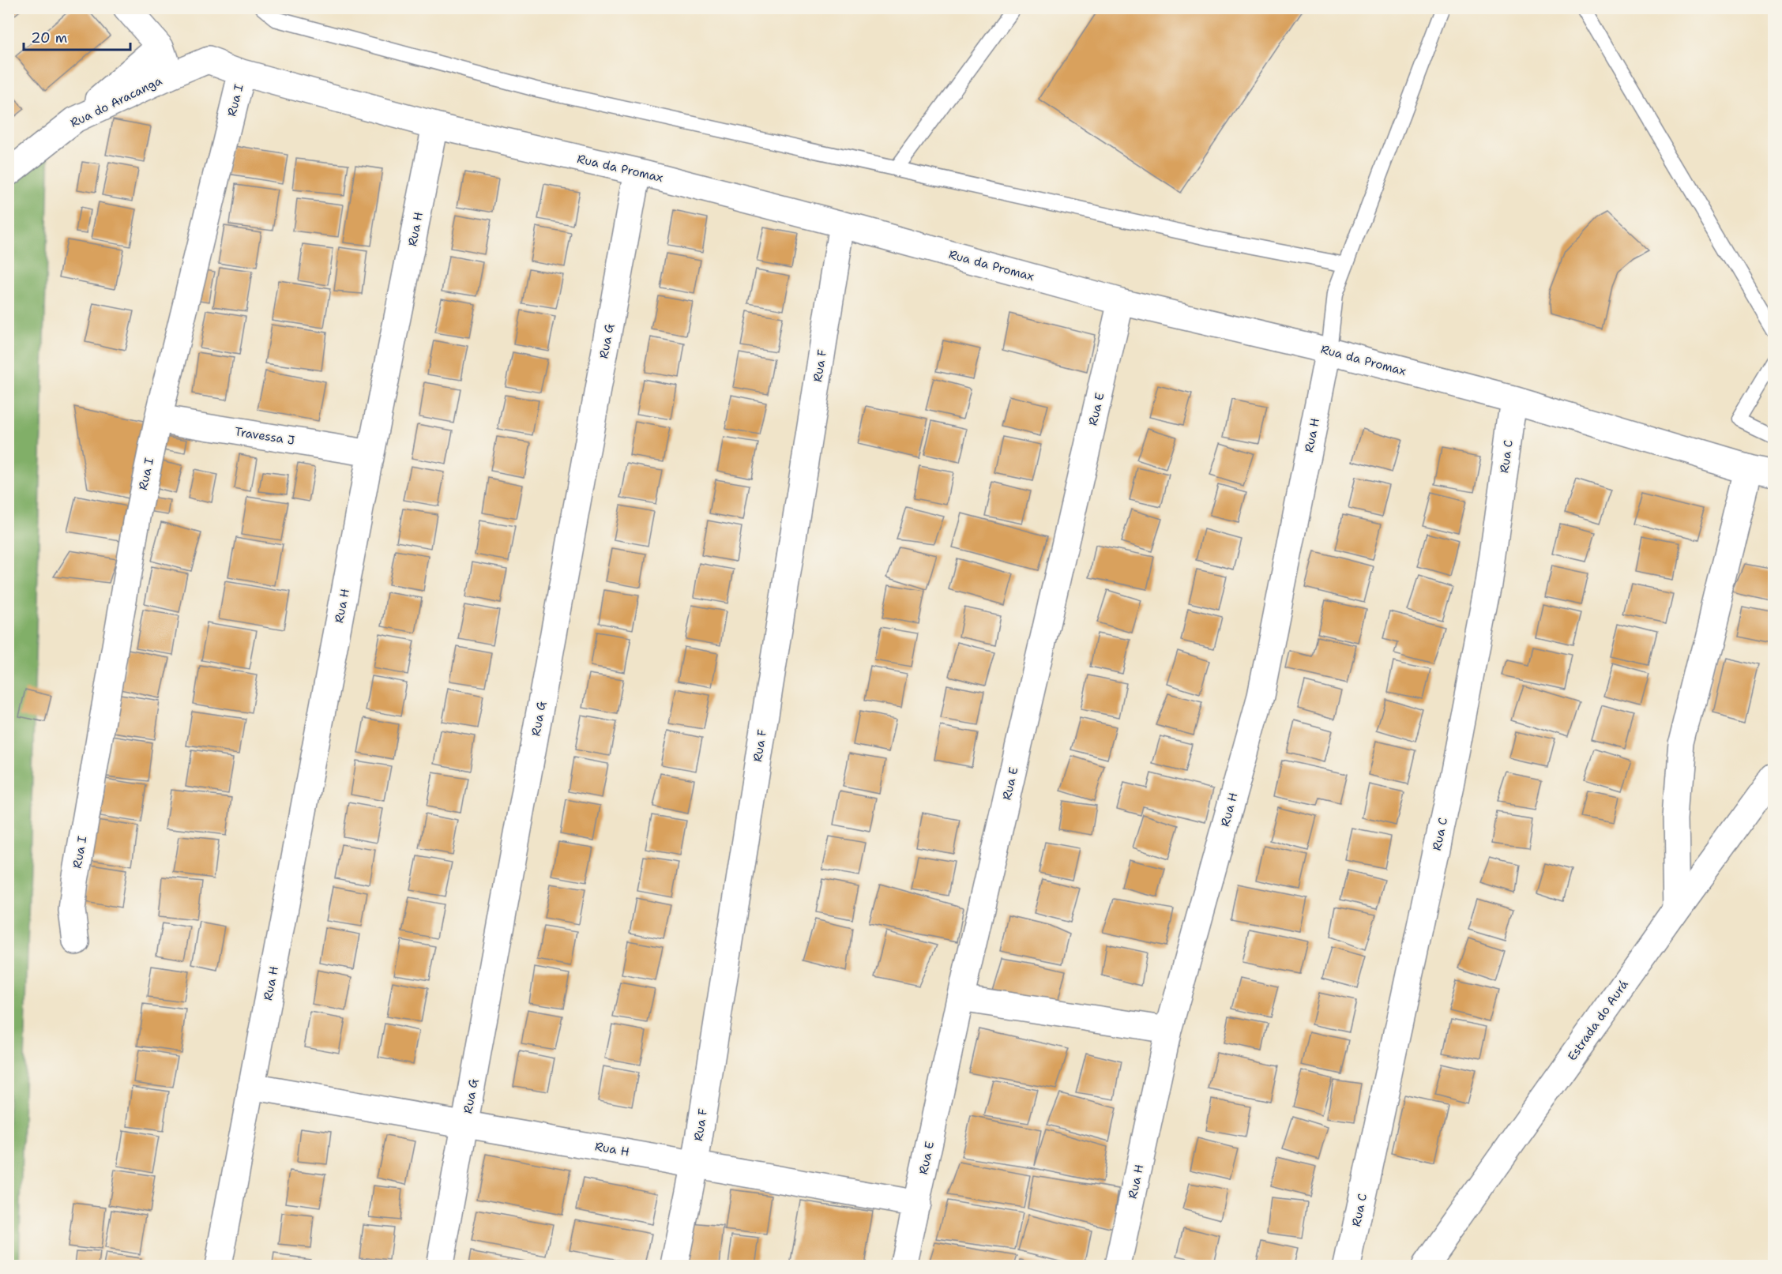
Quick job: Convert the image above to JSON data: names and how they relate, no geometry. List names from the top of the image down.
{
  "streets": {
    "street": [
      "Rua I",
      "Rua do Aracanga",
      "Rua da Promax",
      "Rua H",
      "Rua G",
      "Rua F",
      "Rua E",
      "Travessa J",
      "Rua C",
      "Estrada do Aurá"
    ]
  },
  "crossings": [
    ["Rua I", "Rua da Promax"],
    ["Rua I", "Travessa J"],
    ["Rua do Aracanga", "Rua da Promax"],
    ["Rua da Promax", "Rua H"],
    ["Rua da Promax", "Rua G"],
    ["Rua da Promax", "Rua F"],
    ["Rua da Promax", "Rua E"],
    ["Rua da Promax", "Rua C"],
    ["Rua H", "Rua G"],
    ["Rua H", "Rua F"],
    ["Rua H", "Rua E"],
    ["Rua H", "Travessa J"]
  ],
  "scale_bar": "20 m"
}
